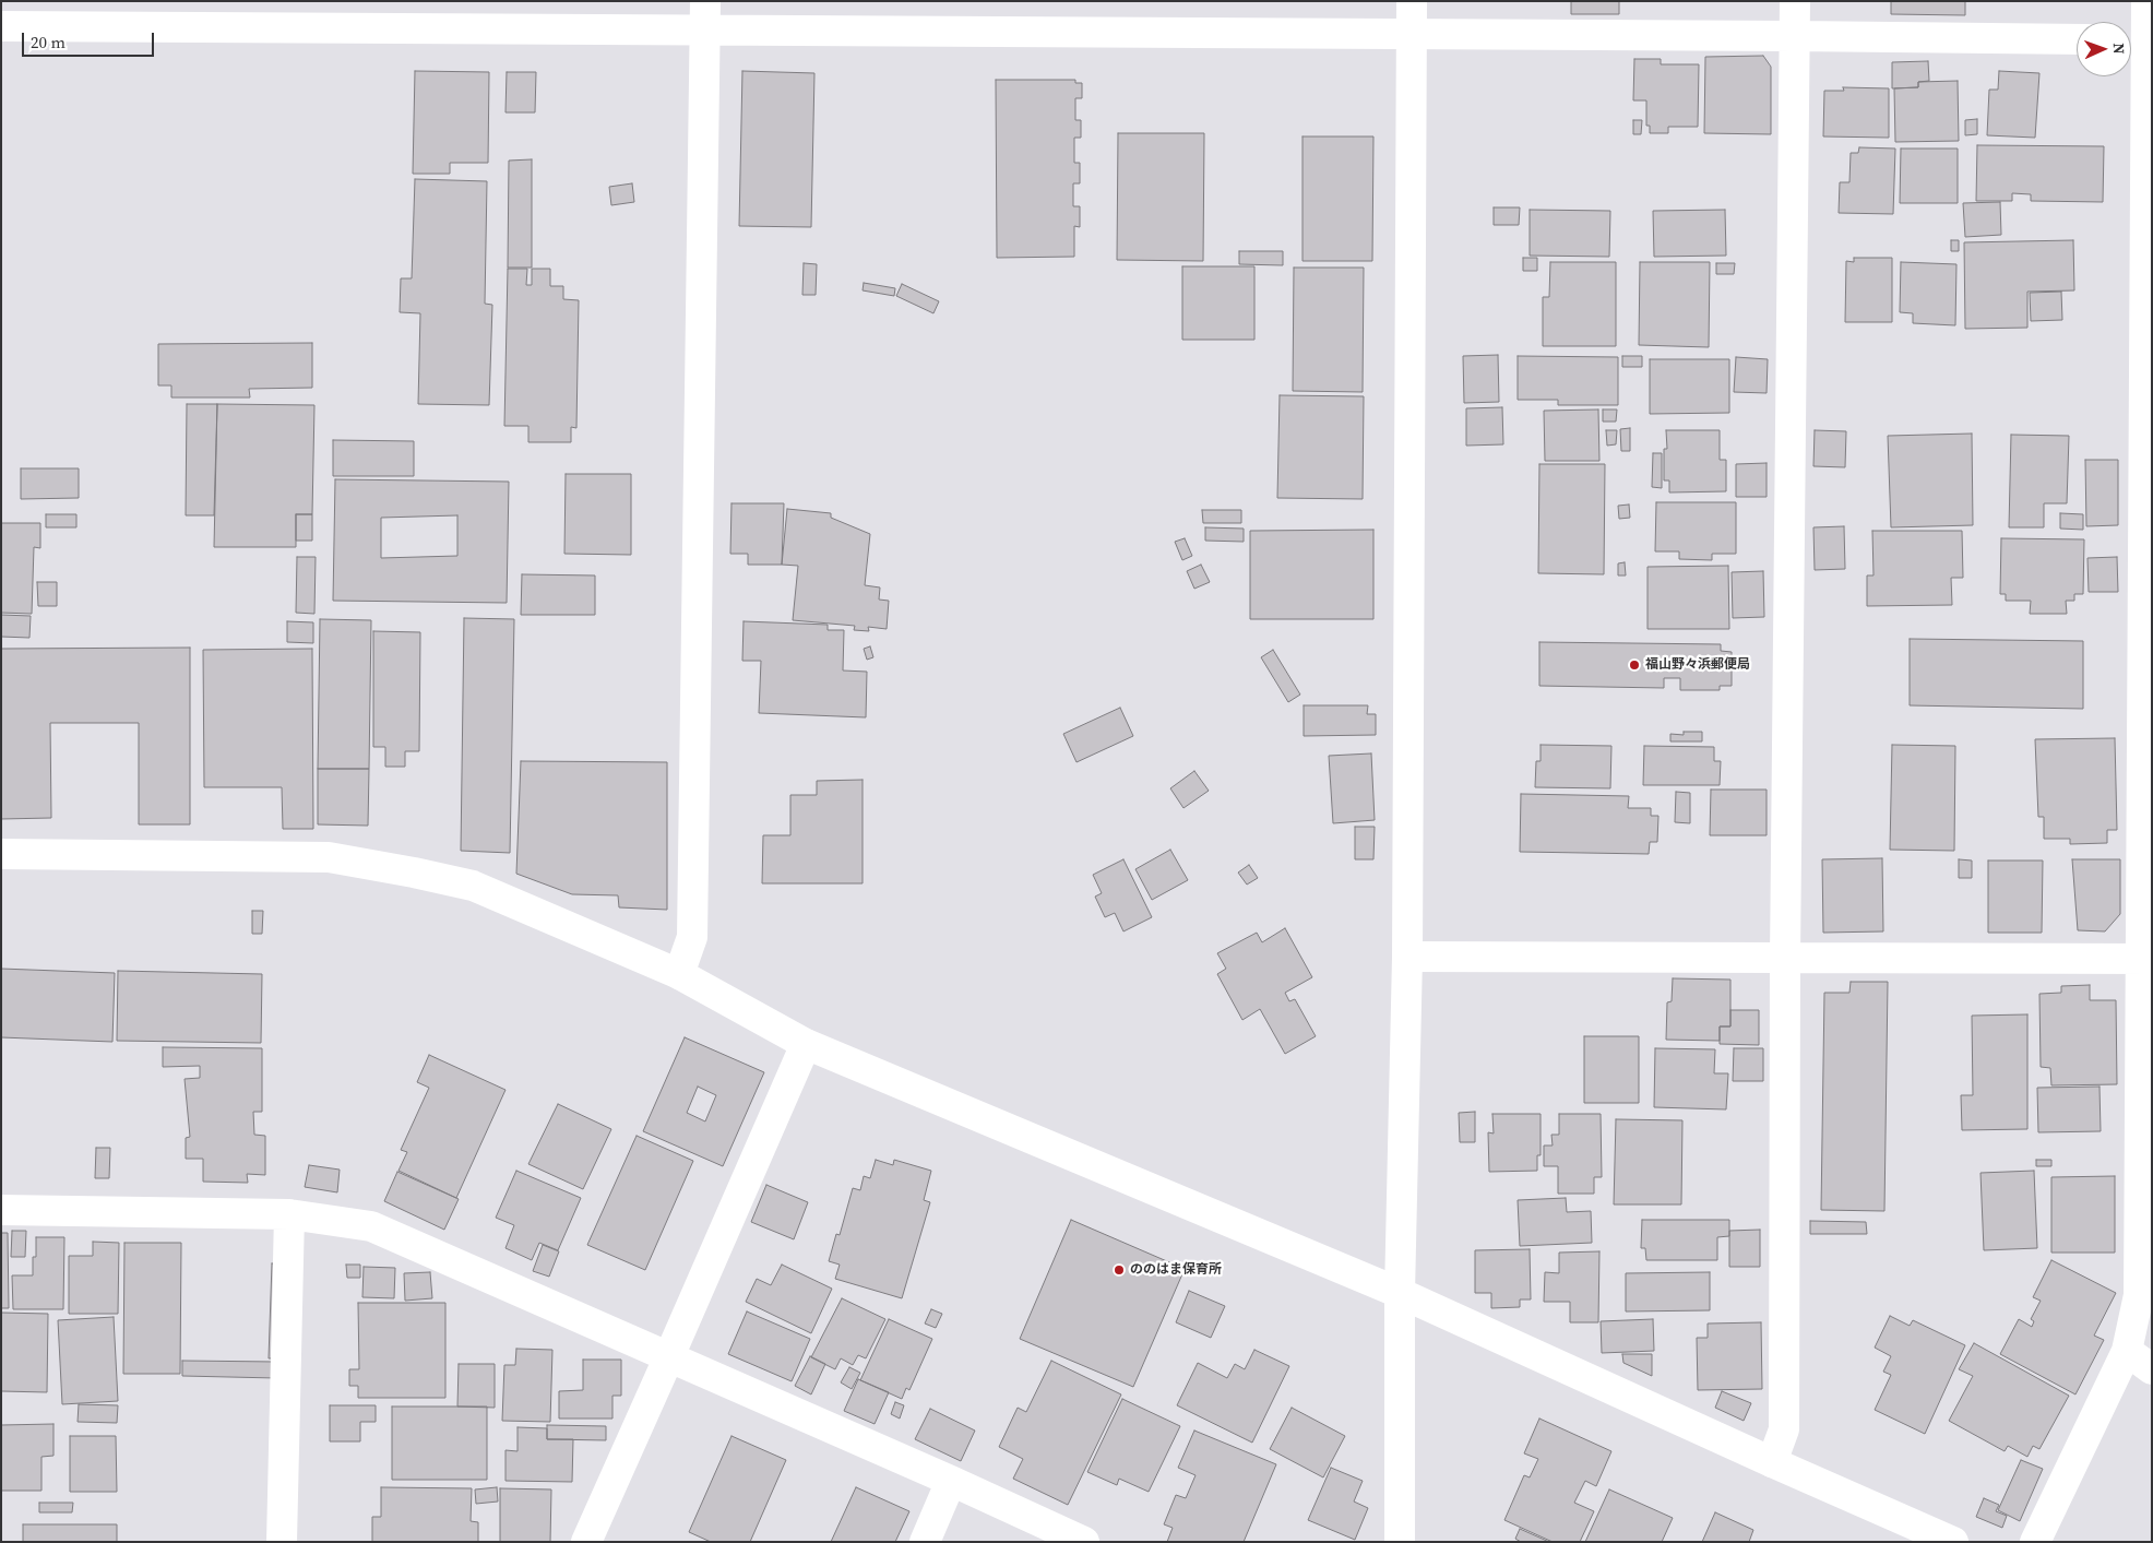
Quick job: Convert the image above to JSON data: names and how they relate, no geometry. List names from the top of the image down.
{
  "places": ["福山野々浜郵便局", "ののはま保育所"],
  "scale_bar": "20 m",
  "north": "right"
}
